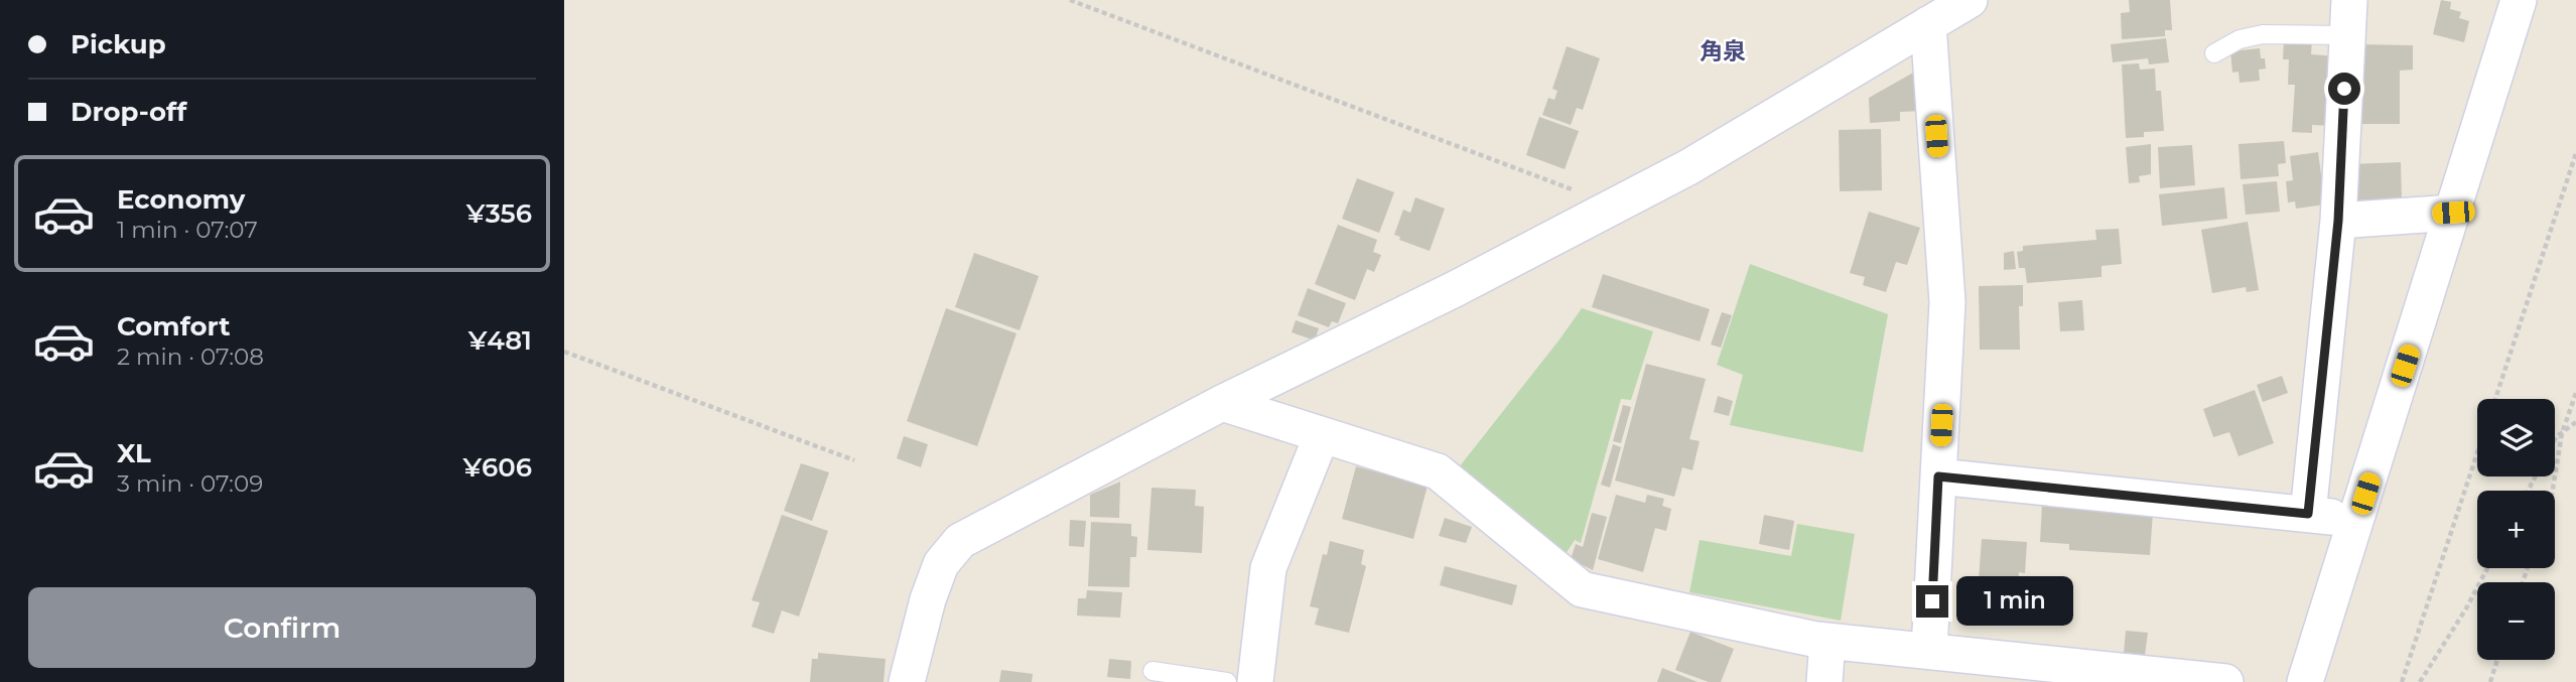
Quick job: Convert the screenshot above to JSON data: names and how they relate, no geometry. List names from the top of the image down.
{
  "districts": ["角泉"],
  "page": {
    "banner": ["Pickup", "Drop-off"],
    "list": [
      {
        "name": "Economy",
        "note": "1 min · 07:07",
        "value": "¥356"
      },
      {
        "name": "Comfort",
        "note": "2 min · 07:08",
        "value": "¥481"
      },
      {
        "name": "XL",
        "note": "3 min · 07:09",
        "value": "¥606"
      }
    ],
    "map_buttons": ["+", "−"],
    "buttons": "Confirm",
    "bubble": "1 min"
  }
}
